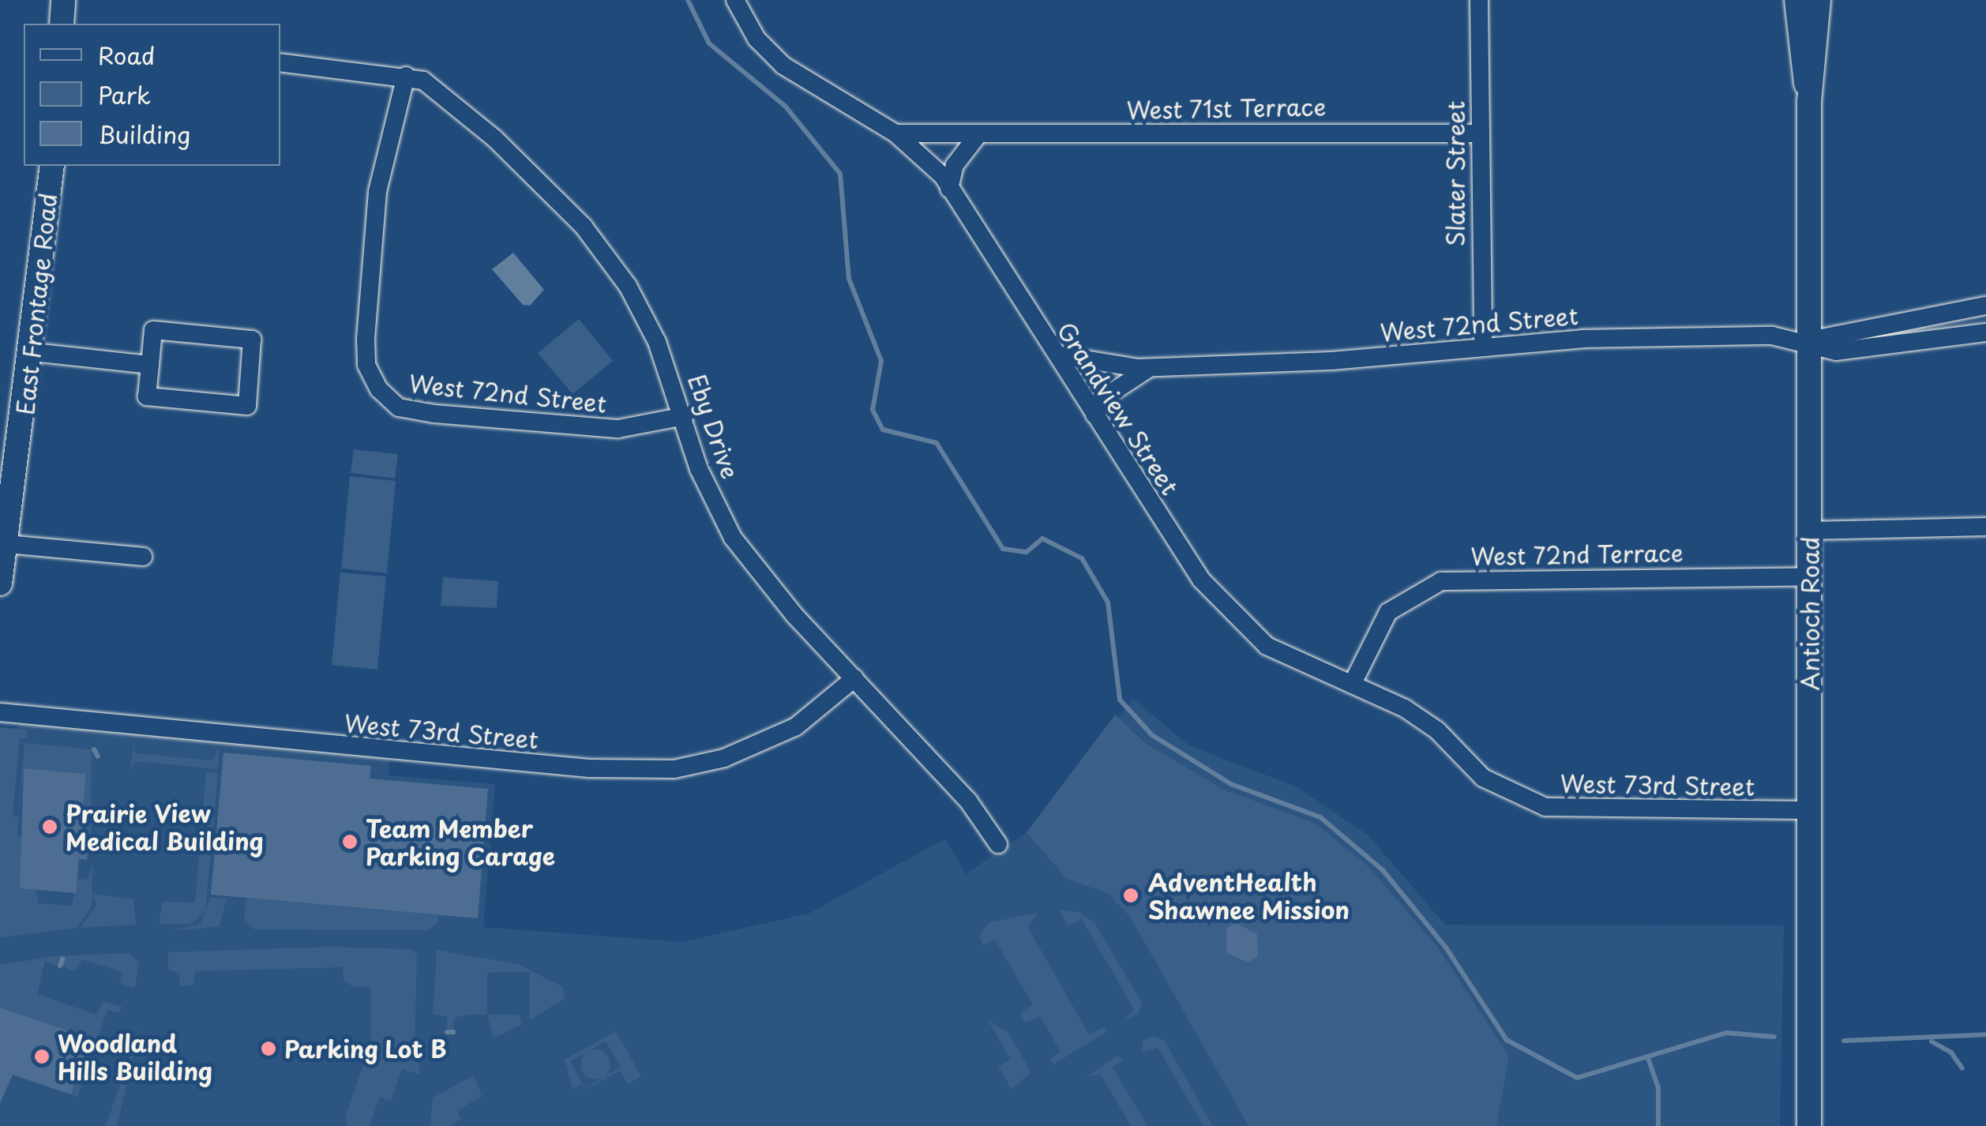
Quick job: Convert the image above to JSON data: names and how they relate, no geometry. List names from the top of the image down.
{
  "streets": {
    "main road": ["East Frontage Road", "Antioch Road"],
    "street": [
      "West 71st Terrace",
      "Slater Street",
      "West 72nd Street",
      "Grandview Street",
      "Eby Drive",
      "West 72nd Terrace",
      "West 73rd Street"
    ]
  },
  "crossings": [
    ["West 71st Terrace", "Slater Street"],
    ["West 71st Terrace", "Grandview Street"],
    ["Slater Street", "West 72nd Street"],
    ["West 72nd Street", "Grandview Street"],
    ["West 72nd Street", "Eby Drive"],
    ["West 72nd Street", "Antioch Road"],
    ["Grandview Street", "West 72nd Terrace"],
    ["Grandview Street", "West 73rd Street"],
    ["Eby Drive", "West 73rd Street"],
    ["West 72nd Terrace", "Antioch Road"],
    ["Antioch Road", "West 73rd Street"]
  ],
  "places": [
    "Prairie View Medical Building",
    "Team Member Parking Carage",
    "AdventHealth Shawnee Mission",
    "Parking Lot B",
    "Woodland Hills Building"
  ],
  "legend": ["Road", "Park", "Building"]
}
